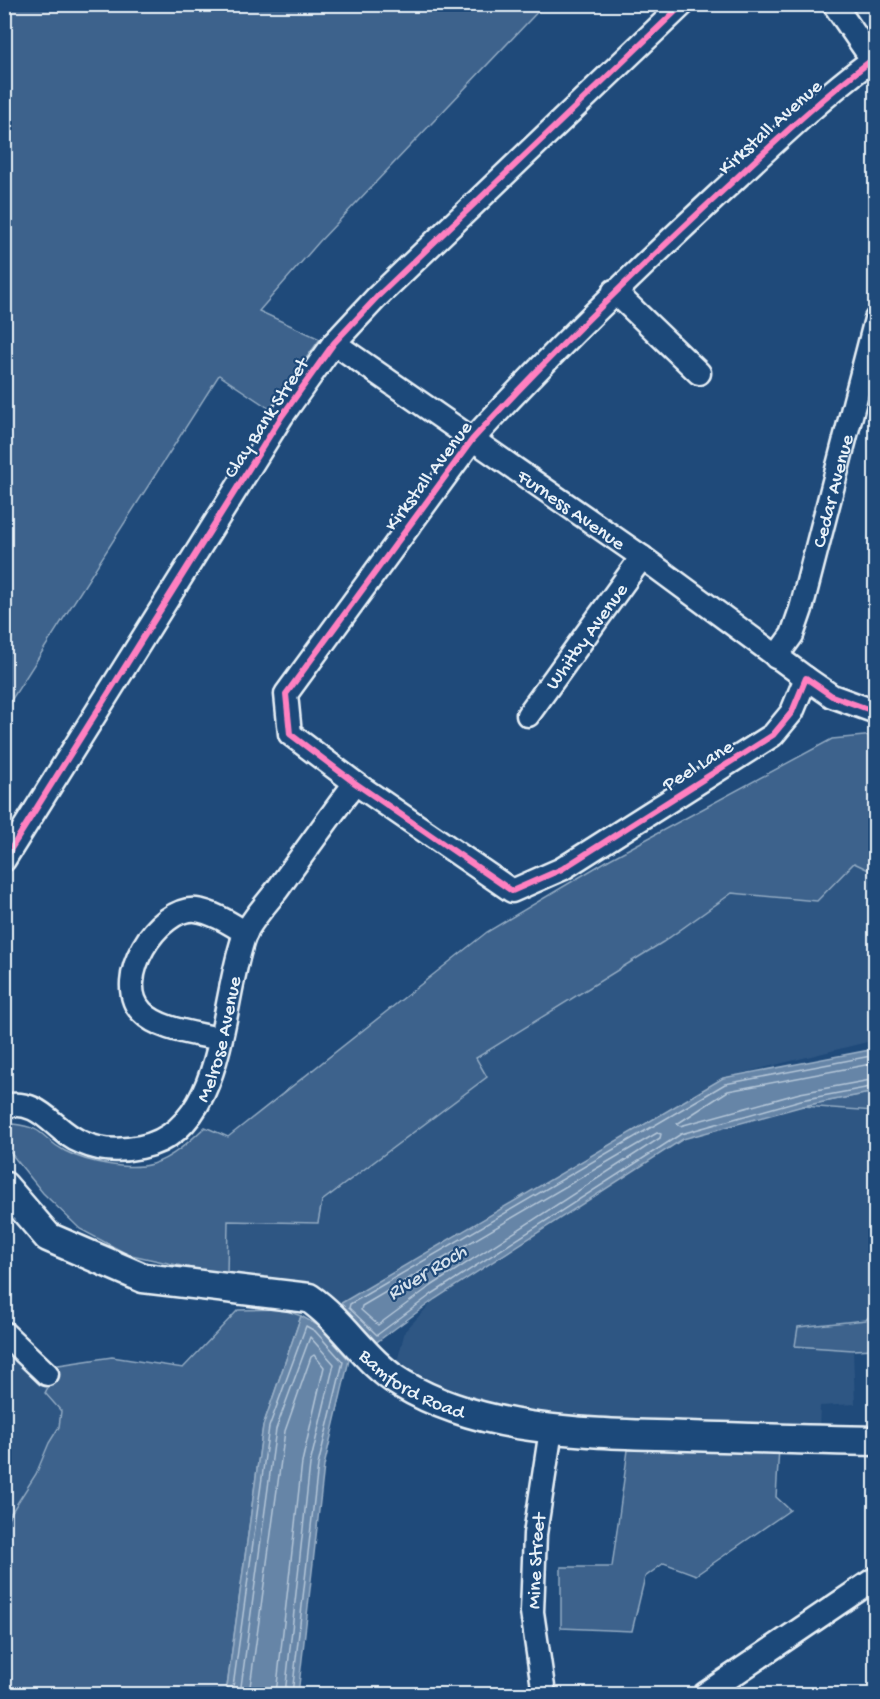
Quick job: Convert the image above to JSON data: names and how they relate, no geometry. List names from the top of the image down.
{
  "streets": {
    "street": [
      "Kirkstall Avenue",
      "Clay Bank Street",
      "Cedar Avenue",
      "Furness Avenue",
      "Whitby Avenue",
      "Peel Lane",
      "Melrose Avenue",
      "Bamford Road",
      "Mine Street"
    ]
  },
  "crossings": [
    ["Kirkstall Avenue", "Furness Avenue"],
    ["Kirkstall Avenue", "Peel Lane"],
    ["Kirkstall Avenue", "Melrose Avenue"],
    ["Clay Bank Street", "Furness Avenue"],
    ["Cedar Avenue", "Furness Avenue"],
    ["Furness Avenue", "Whitby Avenue"],
    ["Furness Avenue", "Peel Lane"],
    ["Bamford Road", "Mine Street"]
  ],
  "water": ["River Roch"]
}
